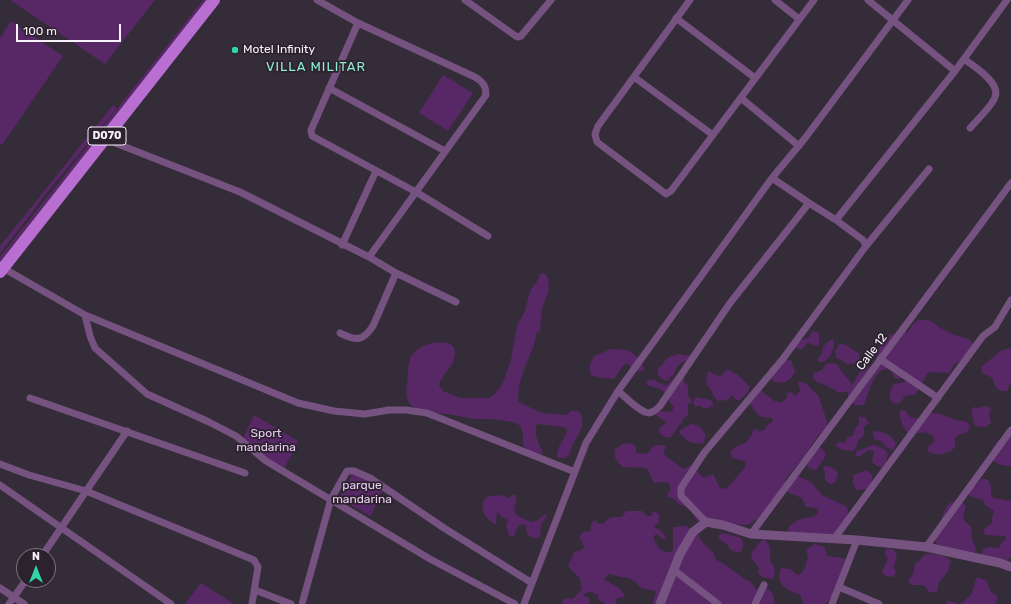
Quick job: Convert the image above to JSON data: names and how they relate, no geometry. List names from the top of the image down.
{
  "streets": {
    "main road": ["D070"],
    "street": ["Calle 12"]
  },
  "districts": ["VILLA MILITAR"],
  "parks": ["Sport mandarina", "parque mandarina"],
  "places": ["Motel Infinity"],
  "scale_bar": "100 m",
  "north": "top"
}
